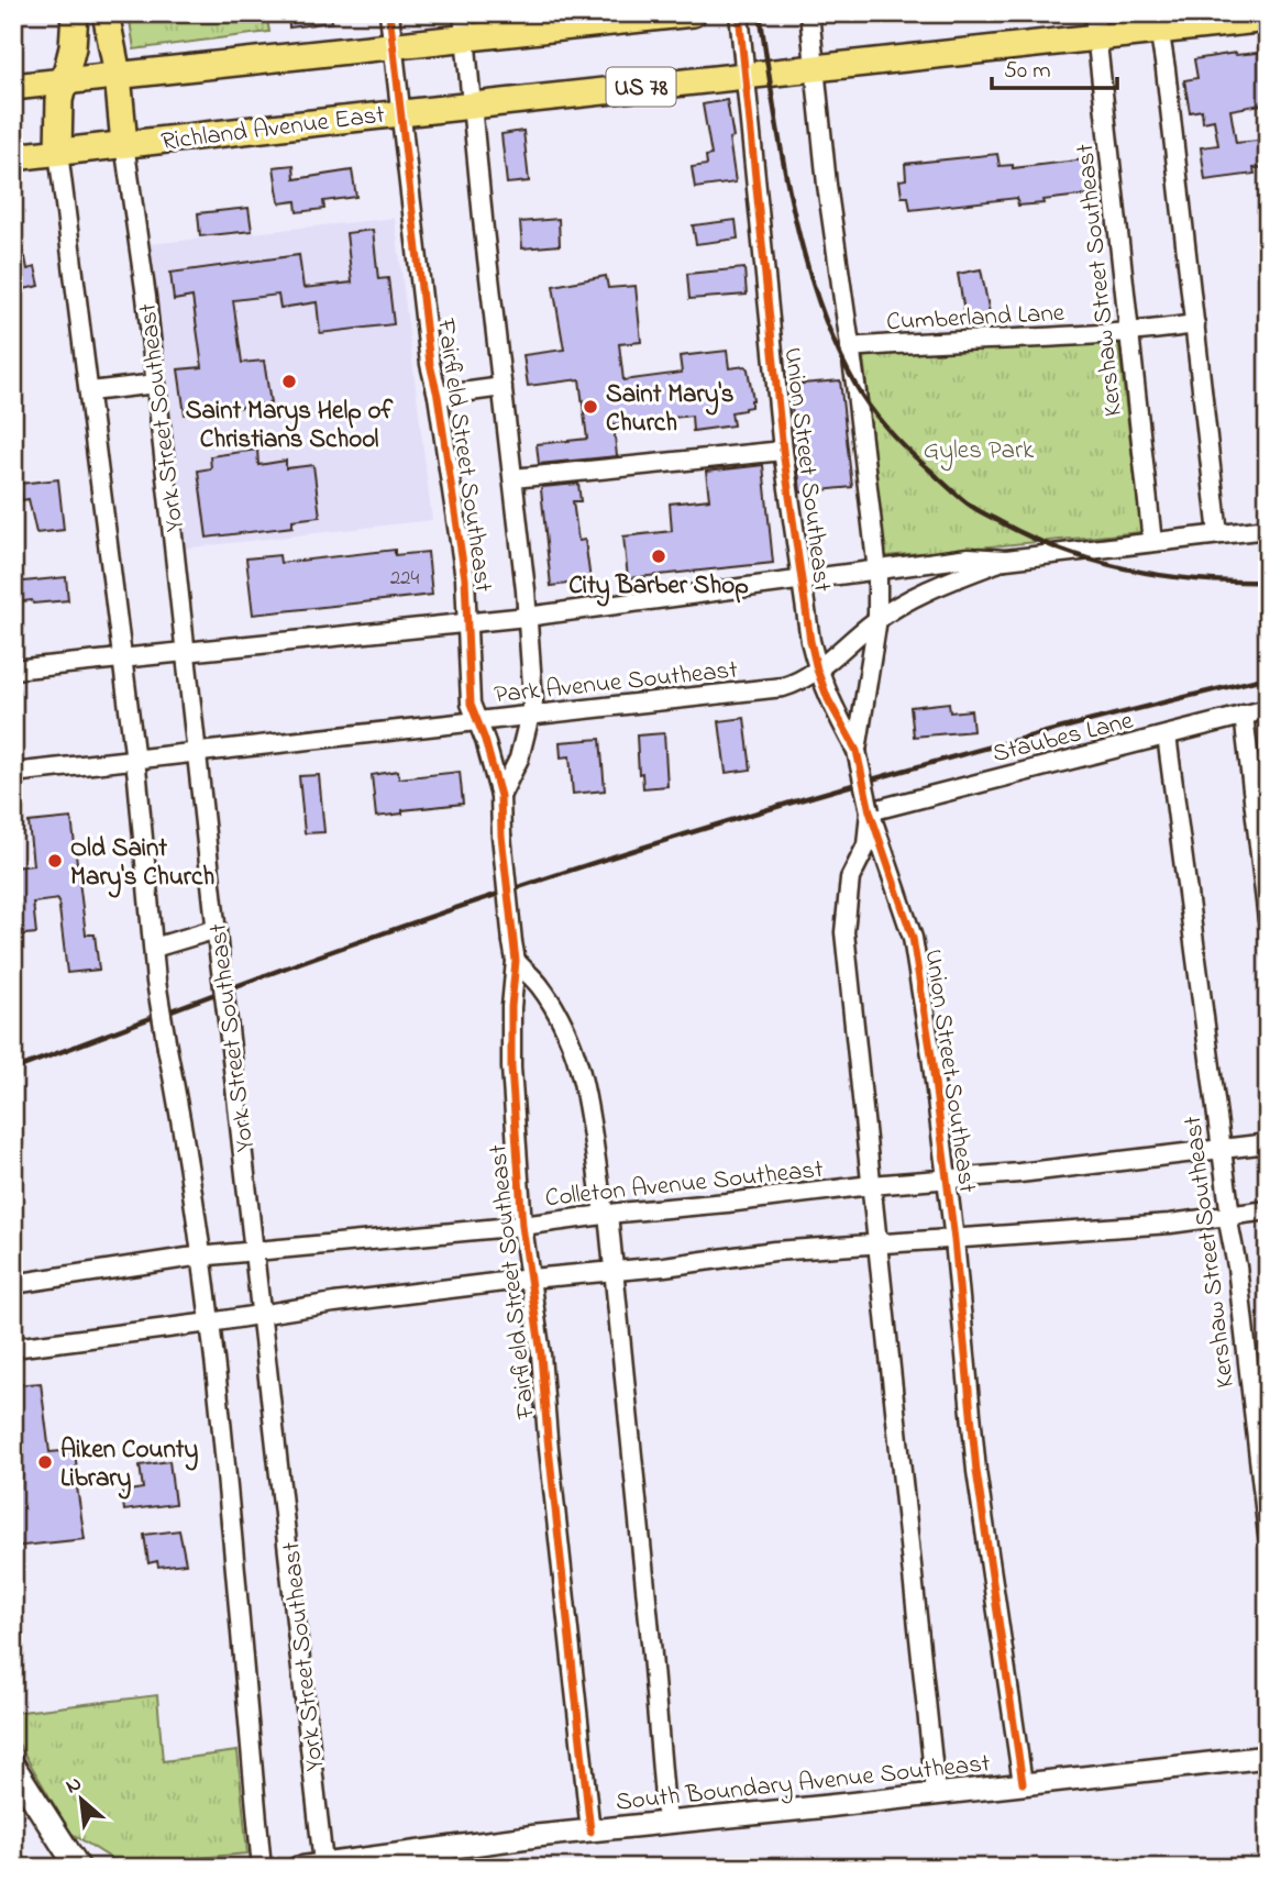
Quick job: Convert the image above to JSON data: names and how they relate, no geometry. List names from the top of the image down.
{
  "streets": {
    "main road": ["US 78", "Richland Avenue East", "York Street Southeast"],
    "street": [
      "Kershaw Street Southeast",
      "Cumberland Lane",
      "Fairfield Street Southeast",
      "Union Street Southeast",
      "Park Avenue Southeast",
      "Staubes Lane",
      "Colleton Avenue Southeast",
      "South Boundary Avenue Southeast"
    ]
  },
  "crossings": [
    ["Richland Avenue East", "Kershaw Street Southeast"],
    ["Richland Avenue East", "York Street Southeast"],
    ["Richland Avenue East", "Fairfield Street Southeast"],
    ["Richland Avenue East", "Union Street Southeast"],
    ["Kershaw Street Southeast", "Cumberland Lane"],
    ["Kershaw Street Southeast", "Park Avenue Southeast"],
    ["Kershaw Street Southeast", "Staubes Lane"],
    ["Kershaw Street Southeast", "Colleton Avenue Southeast"],
    ["Cumberland Lane", "Union Street Southeast"],
    ["York Street Southeast", "Park Avenue Southeast"],
    ["York Street Southeast", "Colleton Avenue Southeast"],
    ["York Street Southeast", "South Boundary Avenue Southeast"],
    ["Fairfield Street Southeast", "Park Avenue Southeast"],
    ["Fairfield Street Southeast", "Colleton Avenue Southeast"],
    ["Fairfield Street Southeast", "South Boundary Avenue Southeast"],
    ["Union Street Southeast", "Park Avenue Southeast"],
    ["Union Street Southeast", "Staubes Lane"],
    ["Union Street Southeast", "Colleton Avenue Southeast"],
    ["Union Street Southeast", "South Boundary Avenue Southeast"]
  ],
  "parks": ["Gyles Park"],
  "places": [
    "Saint Marys Help of Christians School",
    "Saint Mary's Church",
    "City Barber Shop",
    "Old Saint Mary's Church",
    "Aiken County Library"
  ],
  "house_numbers": ["224"],
  "scale_bar": "50 m",
  "north": "top left"
}
